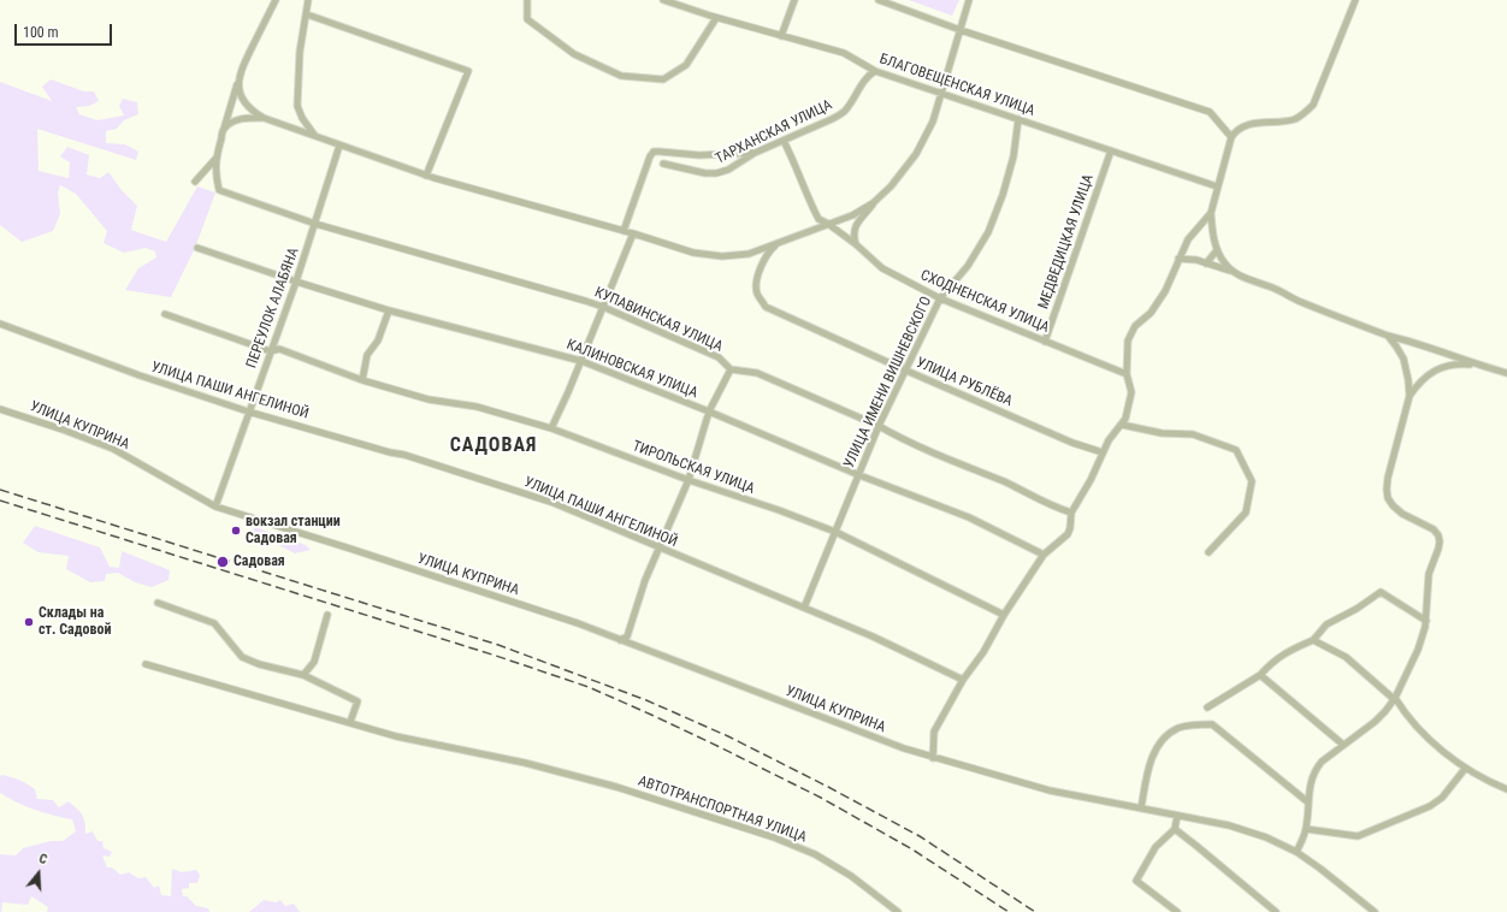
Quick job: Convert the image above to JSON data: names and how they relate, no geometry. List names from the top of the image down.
{
  "streets": {
    "street": [
      "БЛАГОВЕЩЕНСКАЯ УЛИЦА",
      "ТАРХАНСКАЯ УЛИЦА",
      "МЕДВЕДИЦКАЯ УЛИЦА",
      "СХОДНЕНСКАЯ УЛИЦА",
      "ПЕРЕУЛОК АЛАБЯНА",
      "КУПАВИНСКАЯ УЛИЦА",
      "КАЛИНОВСКАЯ УЛИЦА",
      "УЛИЦА ИМЕНИ ВИШНЕВСКОГО",
      "УЛИЦА РУБЛЁВА",
      "УЛИЦА ПАШИ АНГЕЛИНОЙ",
      "УЛИЦА КУПРИНА",
      "ТИРОЛЬСКАЯ УЛИЦА",
      "АВТОТРАНСПОРТНАЯ УЛИЦА"
    ]
  },
  "crossings": [
    ["БЛАГОВЕЩЕНСКАЯ УЛИЦА", "ТАРХАНСКАЯ УЛИЦА"],
    ["БЛАГОВЕЩЕНСКАЯ УЛИЦА", "МЕДВЕДИЦКАЯ УЛИЦА"],
    ["БЛАГОВЕЩЕНСКАЯ УЛИЦА", "УЛИЦА ИМЕНИ ВИШНЕВСКОГО"],
    ["ТАРХАНСКАЯ УЛИЦА", "СХОДНЕНСКАЯ УЛИЦА"],
    ["МЕДВЕДИЦКАЯ УЛИЦА", "СХОДНЕНСКАЯ УЛИЦА"],
    ["СХОДНЕНСКАЯ УЛИЦА", "УЛИЦА ИМЕНИ ВИШНЕВСКОГО"],
    ["ПЕРЕУЛОК АЛАБЯНА", "КУПАВИНСКАЯ УЛИЦА"],
    ["ПЕРЕУЛОК АЛАБЯНА", "КАЛИНОВСКАЯ УЛИЦА"],
    ["ПЕРЕУЛОК АЛАБЯНА", "УЛИЦА ПАШИ АНГЕЛИНОЙ"],
    ["ПЕРЕУЛОК АЛАБЯНА", "УЛИЦА КУПРИНА"],
    ["ПЕРЕУЛОК АЛАБЯНА", "ТИРОЛЬСКАЯ УЛИЦА"],
    ["КУПАВИНСКАЯ УЛИЦА", "УЛИЦА ИМЕНИ ВИШНЕВСКОГО"],
    ["КАЛИНОВСКАЯ УЛИЦА", "УЛИЦА ИМЕНИ ВИШНЕВСКОГО"],
    ["УЛИЦА ИМЕНИ ВИШНЕВСКОГО", "УЛИЦА РУБЛЁВА"],
    ["УЛИЦА ИМЕНИ ВИШНЕВСКОГО", "УЛИЦА ПАШИ АНГЕЛИНОЙ"],
    ["УЛИЦА ИМЕНИ ВИШНЕВСКОГО", "ТИРОЛЬСКАЯ УЛИЦА"]
  ],
  "districts": ["САДОВАЯ"],
  "places": ["вокзал станции Садовая", "Садовая", "Склады на ст. Садовой"],
  "scale_bar": "100 m",
  "north": "top"
}
